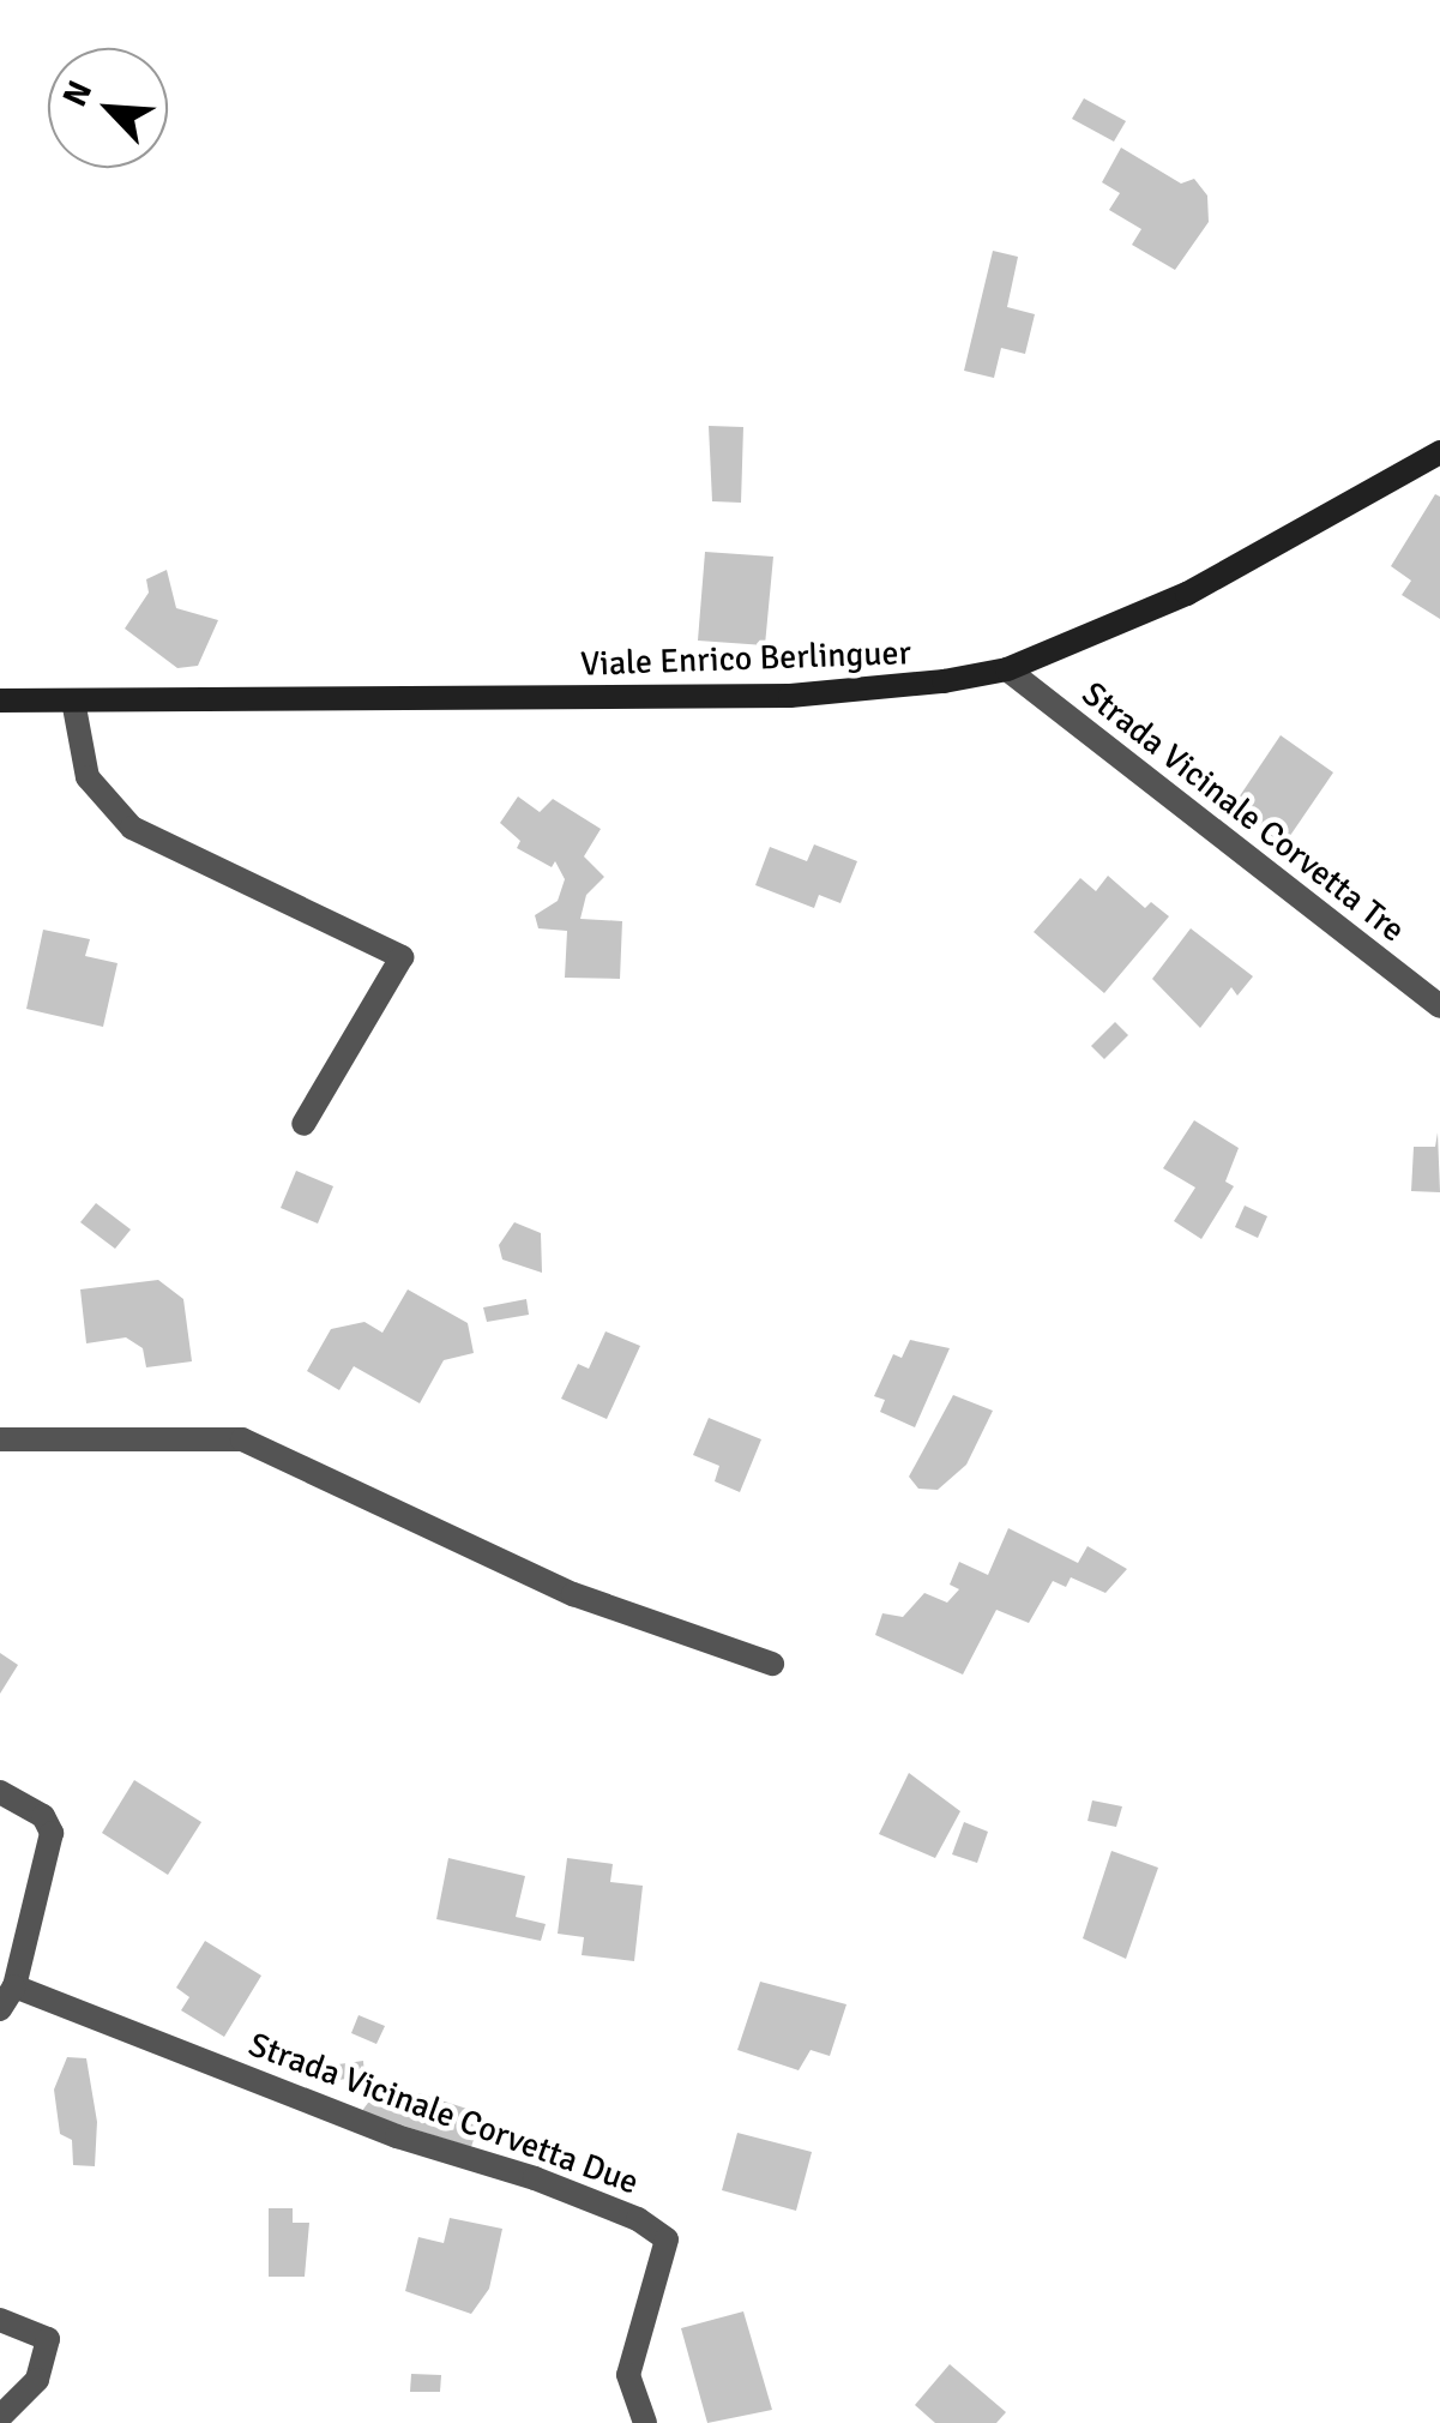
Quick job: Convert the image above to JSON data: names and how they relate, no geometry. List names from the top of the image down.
{
  "streets": {
    "main road": ["Viale Enrico Berlinguer"],
    "street": ["Strada Vicinale Corvetta Tre", "Strada Vicinale Corvetta Due"]
  },
  "crossings": [
    ["Viale Enrico Berlinguer", "Strada Vicinale Corvetta Tre"]
  ],
  "north": "top left"
}
